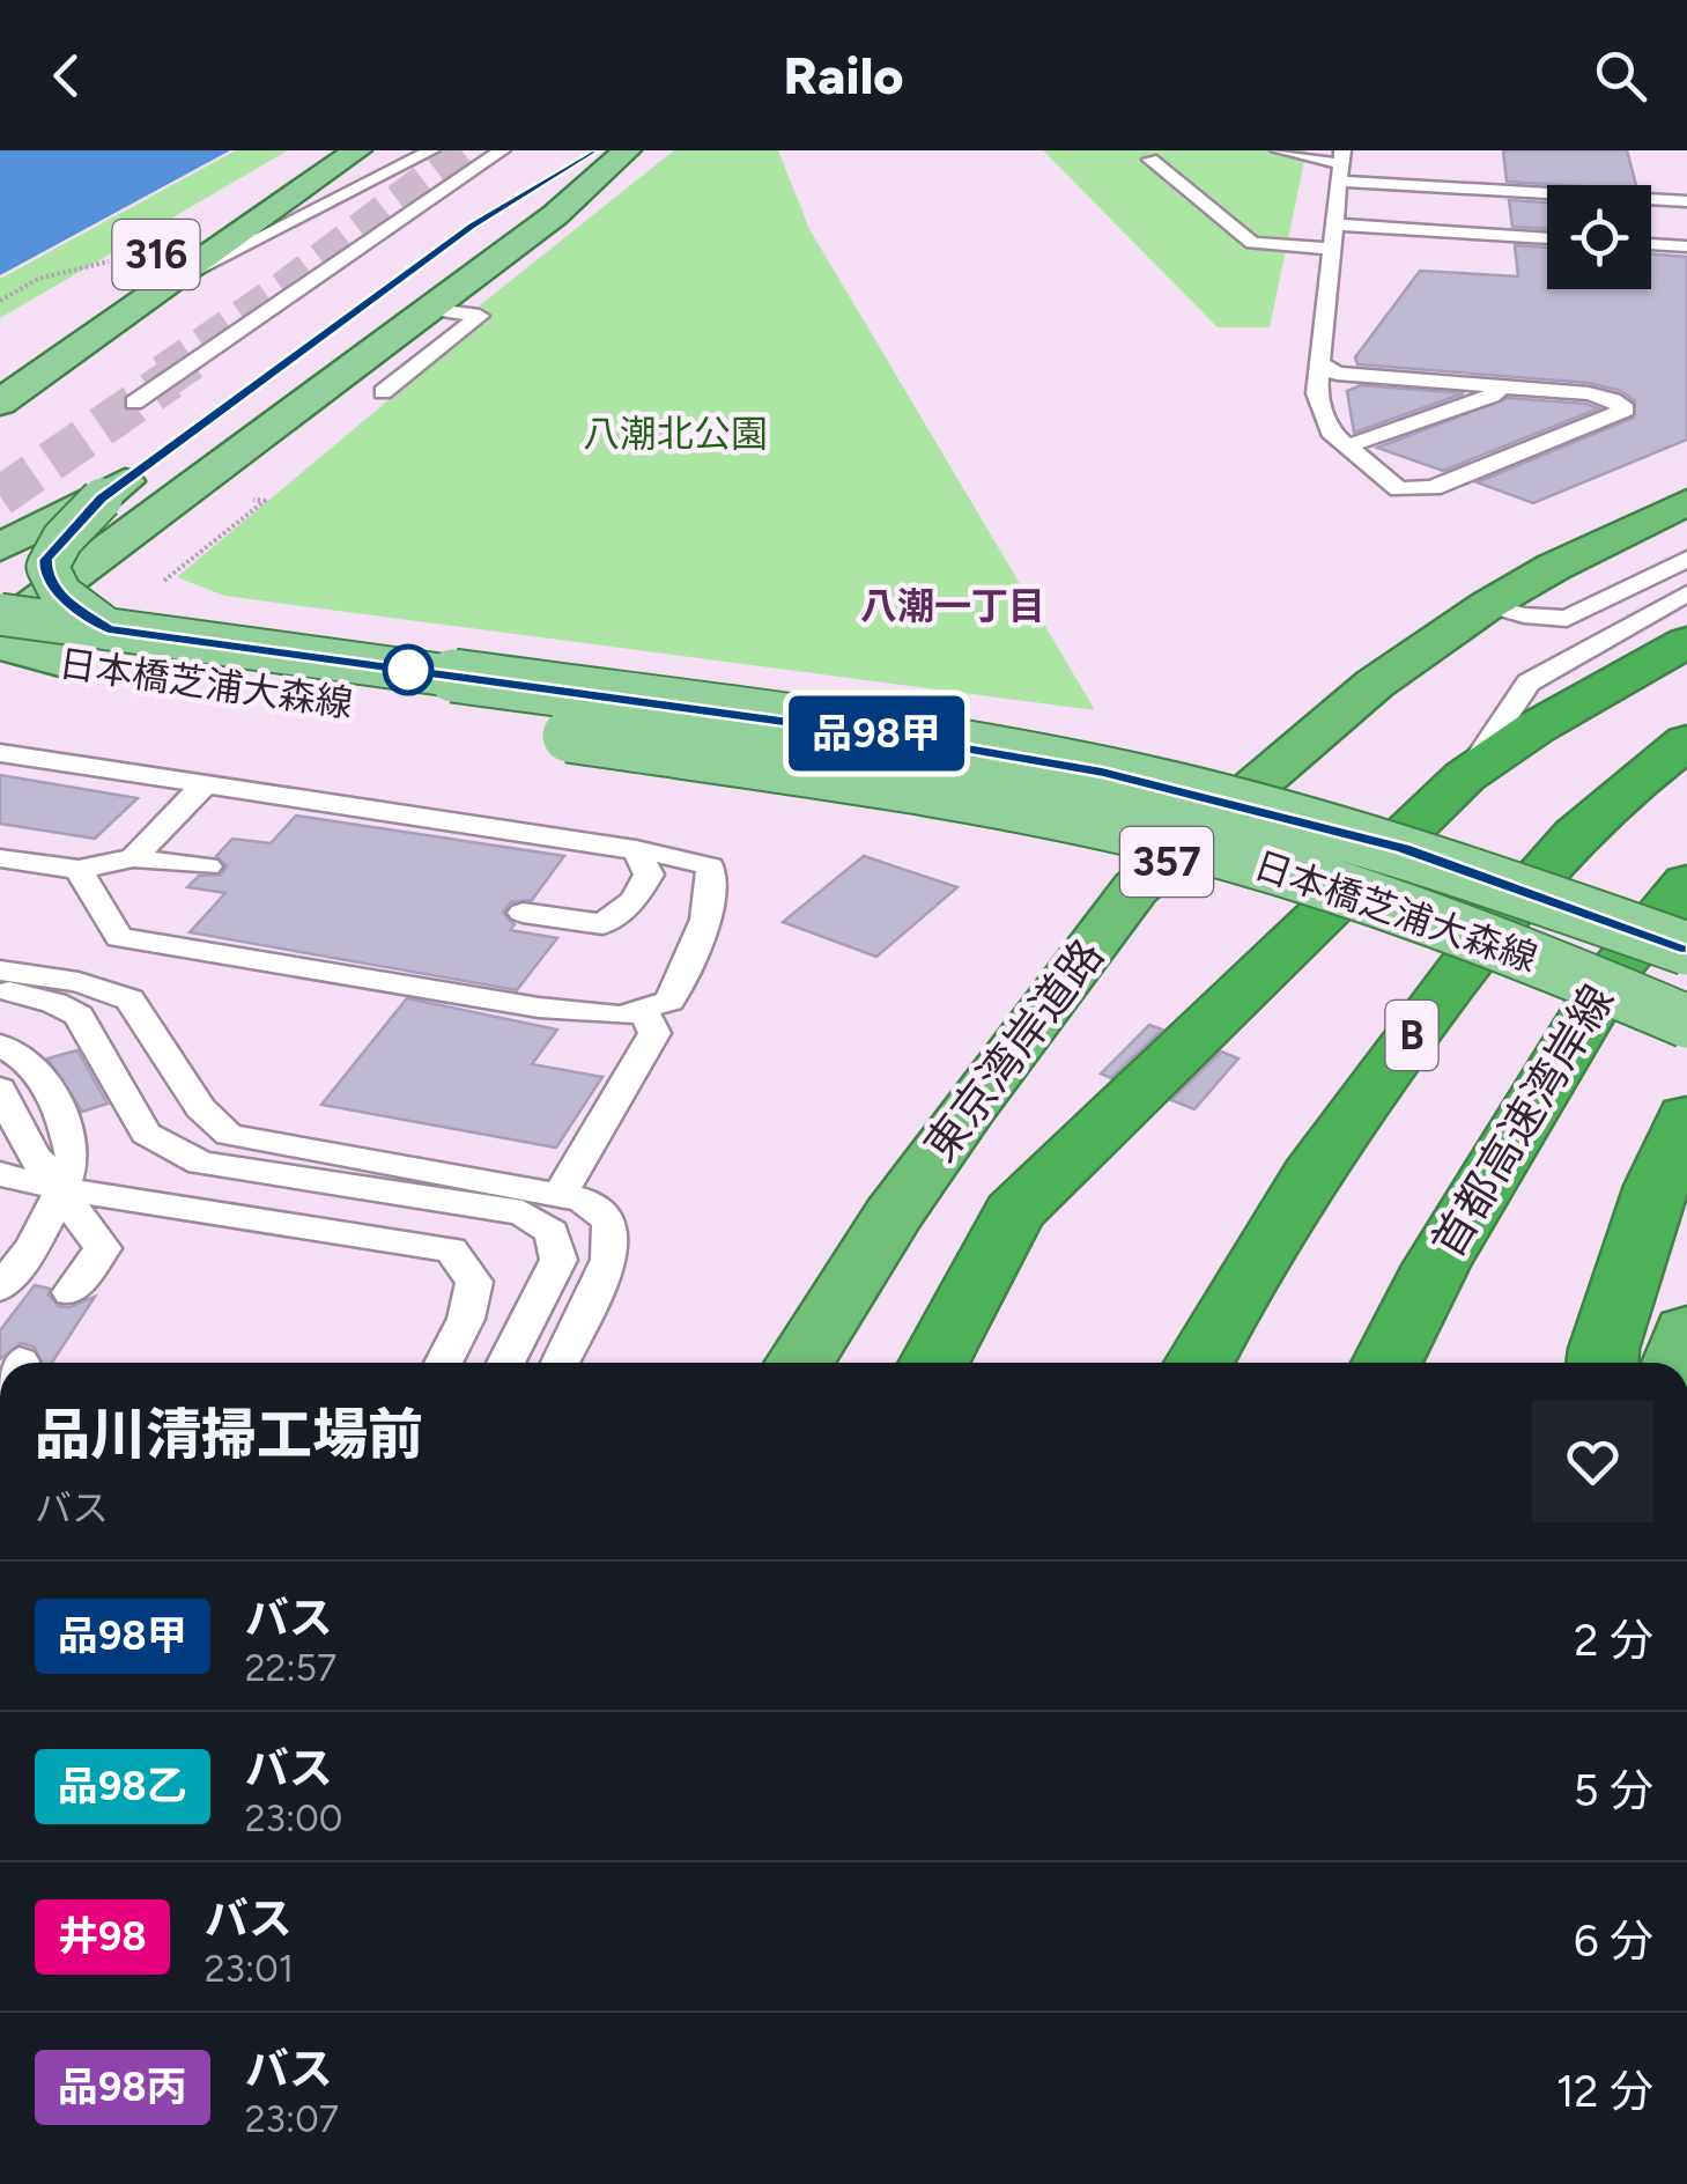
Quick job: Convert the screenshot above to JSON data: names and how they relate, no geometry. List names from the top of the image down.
{
  "streets": {
    "highway": [
      "357",
      "B",
      "東京湾岸道路",
      "首都高速湾岸線"
    ],
    "main road": ["316", "日本橋芝浦大森線"]
  },
  "districts": ["八潮一丁目"],
  "parks": ["八潮北公園"],
  "lines": ["bus line 品98甲"],
  "page": {
    "header": "Railo",
    "on_map": "品98甲",
    "heading": ["品川清掃工場前", "バス"],
    "list": [
      {
        "mark": "品98甲",
        "name": "バス",
        "note": "22:57",
        "value": "2 分"
      },
      {
        "mark": "品98乙",
        "name": "バス",
        "note": "23:00",
        "value": "5 分"
      },
      {
        "mark": "井98",
        "name": "バス",
        "note": "23:01",
        "value": "6 分"
      },
      {
        "mark": "品98丙",
        "name": "バス",
        "note": "23:07",
        "value": "12 分"
      }
    ]
  }
}
